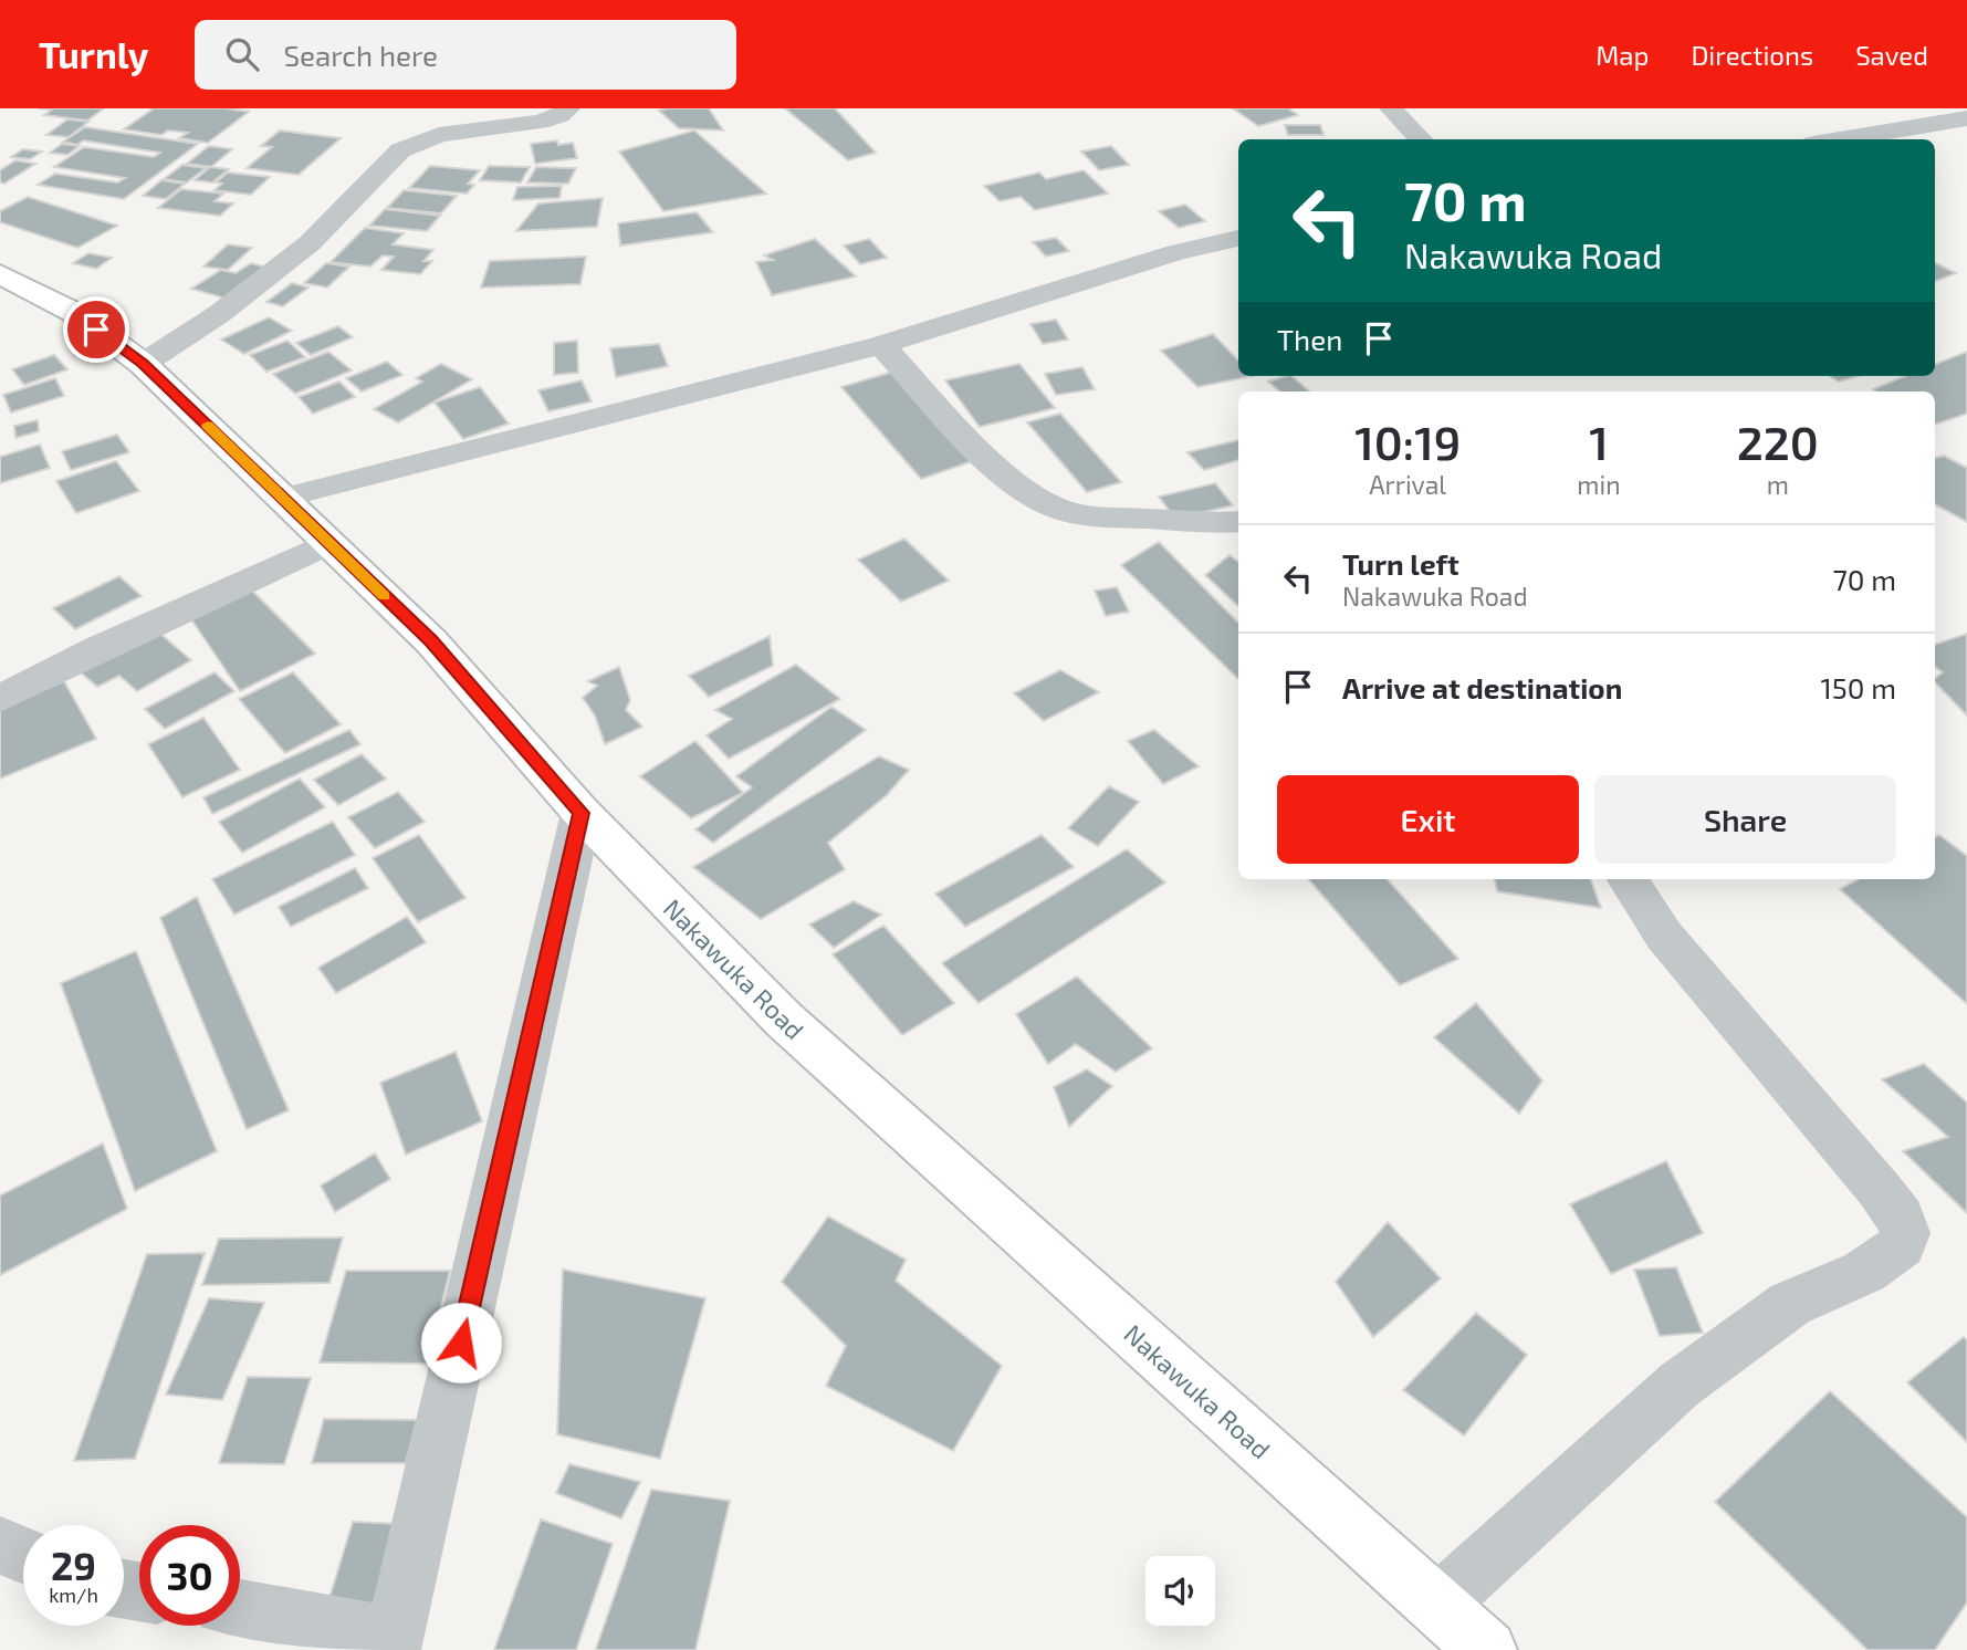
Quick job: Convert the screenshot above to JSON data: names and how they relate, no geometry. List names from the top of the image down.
{
  "streets": {
    "main road": ["Nakawuka Road"]
  },
  "page": {
    "header": "Turnly",
    "search": "Search here",
    "nav": ["Map", "Directions", "Saved"],
    "turn": ["70 m", "Nakawuka Road"],
    "then": "Then",
    "eta": [
      "10:19",
      "Arrival",
      "1",
      "min",
      "220",
      "m"
    ],
    "list": [
      {
        "name": "Turn left",
        "note": "Nakawuka Road",
        "value": "70 m"
      },
      {
        "name": "Arrive at destination",
        "value": "150 m"
      }
    ],
    "buttons": ["Exit", "Share"],
    "speed": "29 km/h",
    "limit": "30"
  }
}
